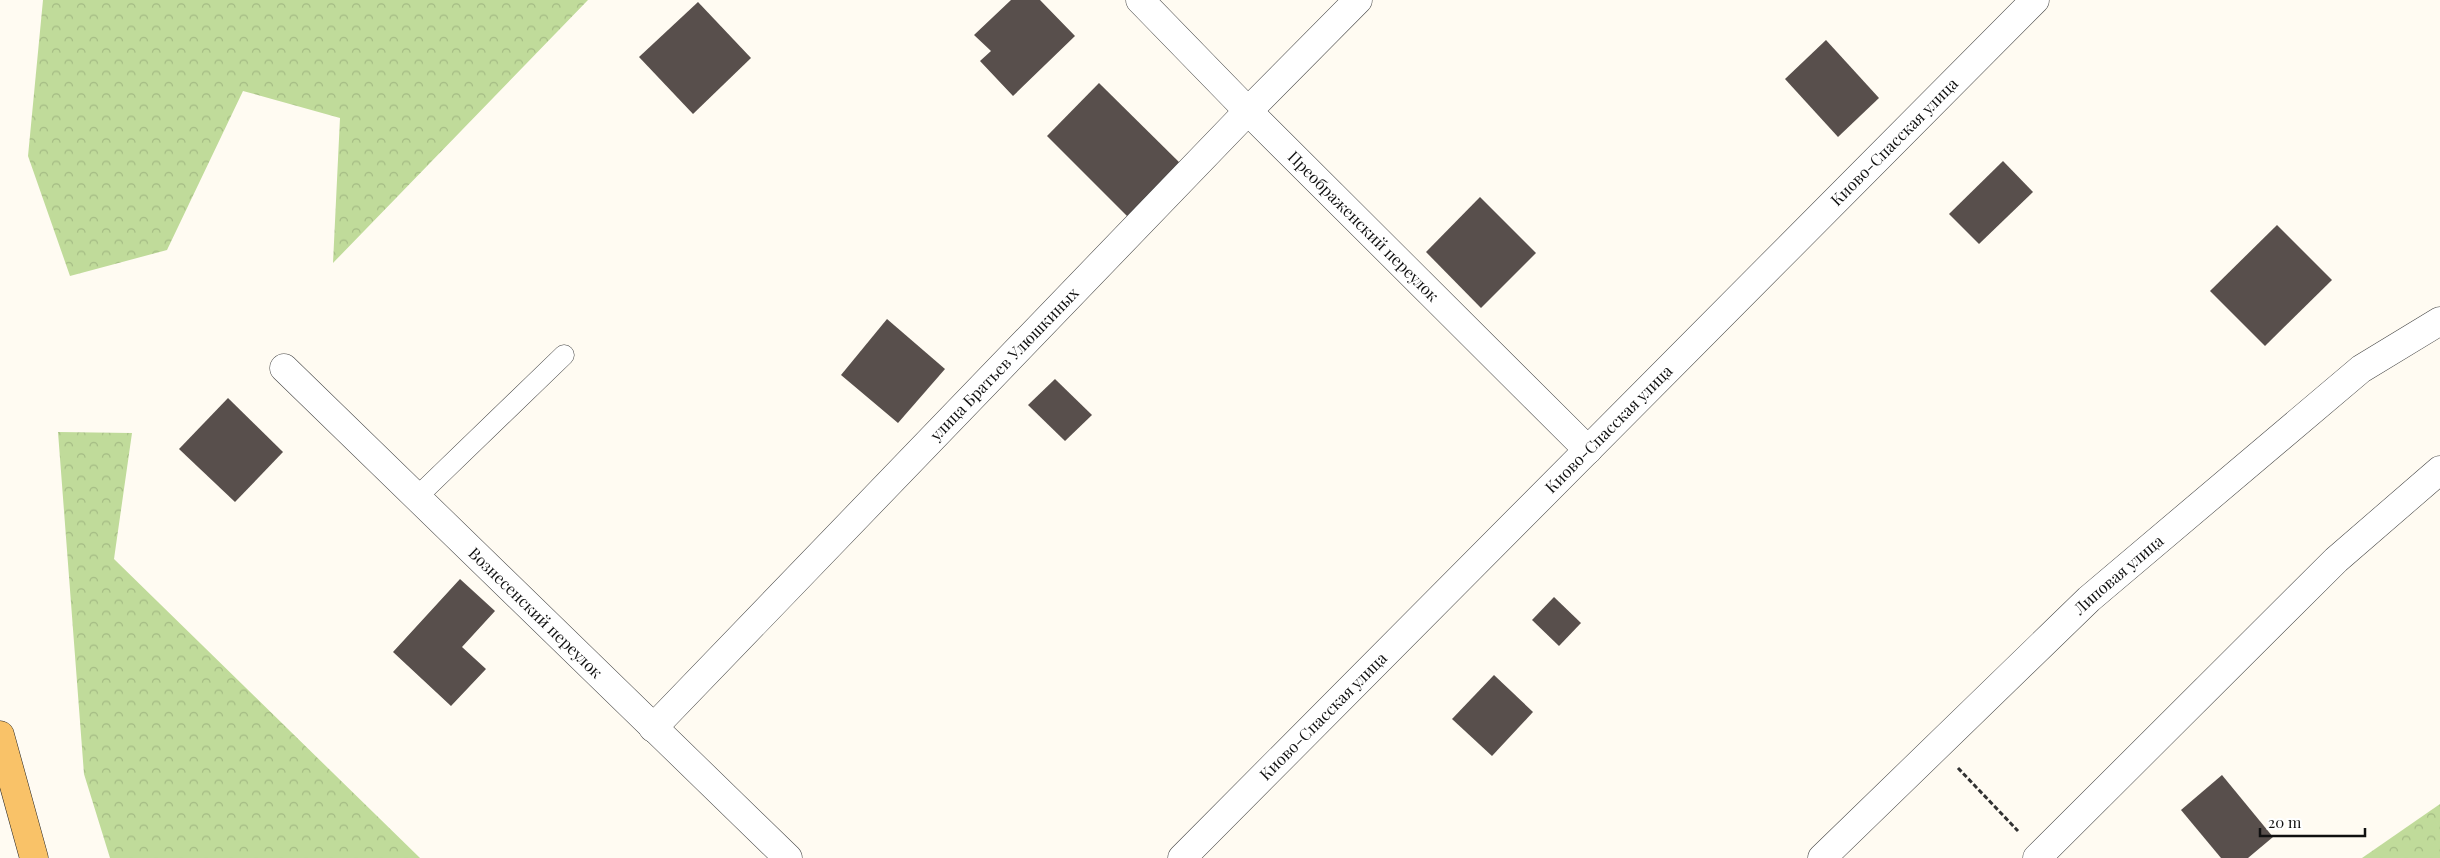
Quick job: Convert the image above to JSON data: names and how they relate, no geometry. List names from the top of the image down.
{
  "streets": {
    "street": [
      "Киово-Спасская улица",
      "Преображенский переулок",
      "улица Братьев Улюшкиных",
      "Липовая улица",
      "Вознесенский переулок"
    ]
  },
  "crossings": [
    ["Киово-Спасская улица", "Преображенский переулок"],
    ["Преображенский переулок", "улица Братьев Улюшкиных"],
    ["улица Братьев Улюшкиных", "Вознесенский переулок"]
  ],
  "scale_bar": "20 m"
}
